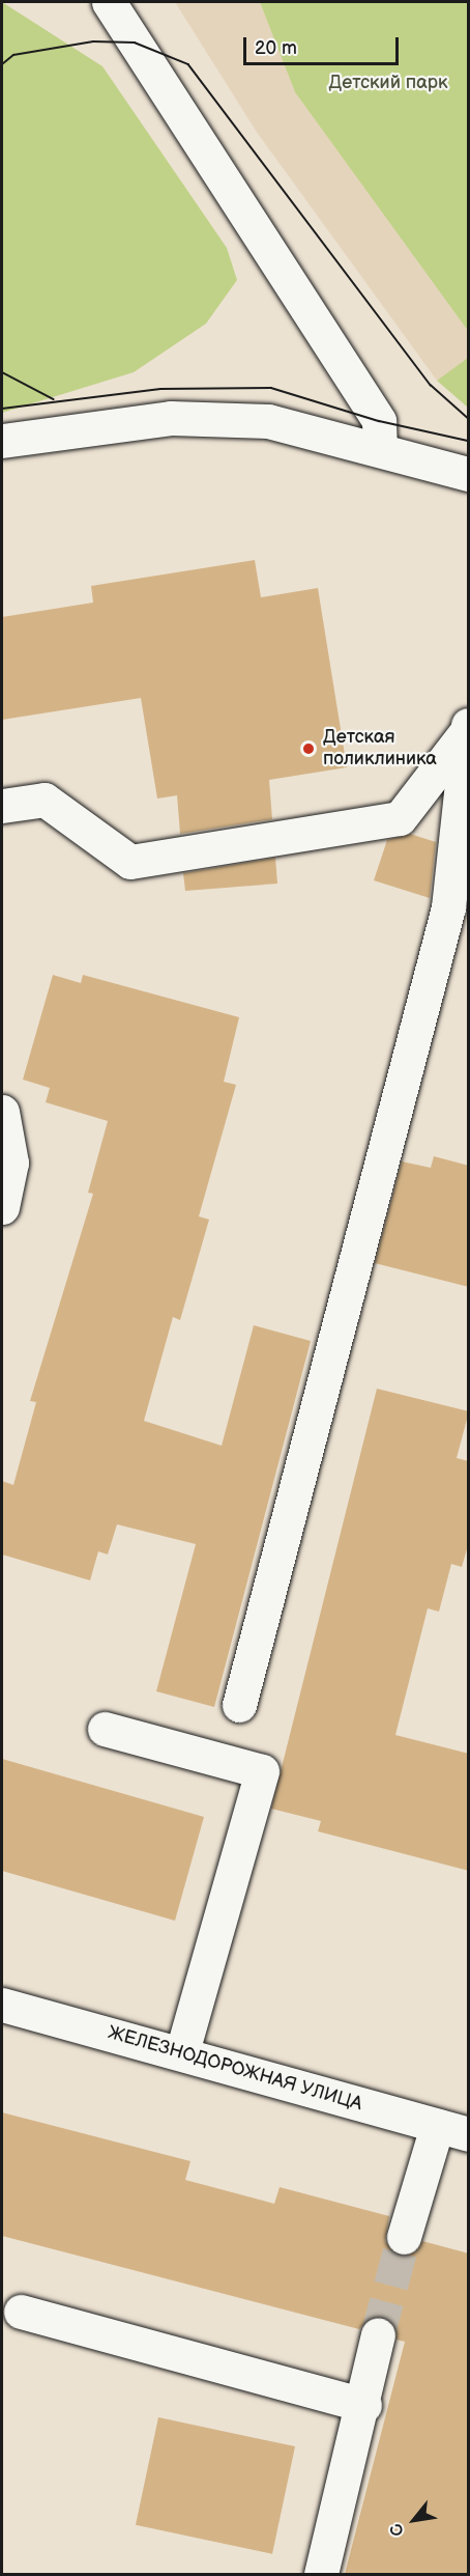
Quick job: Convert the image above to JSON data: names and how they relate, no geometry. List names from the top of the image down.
{
  "streets": {
    "main road": ["ЖЕЛЕЗНОДОРОЖНАЯ УЛИЦА"]
  },
  "parks": ["Детский парк"],
  "places": ["Детская поликлиника"],
  "scale_bar": "20 m",
  "north": "bottom left"
}
